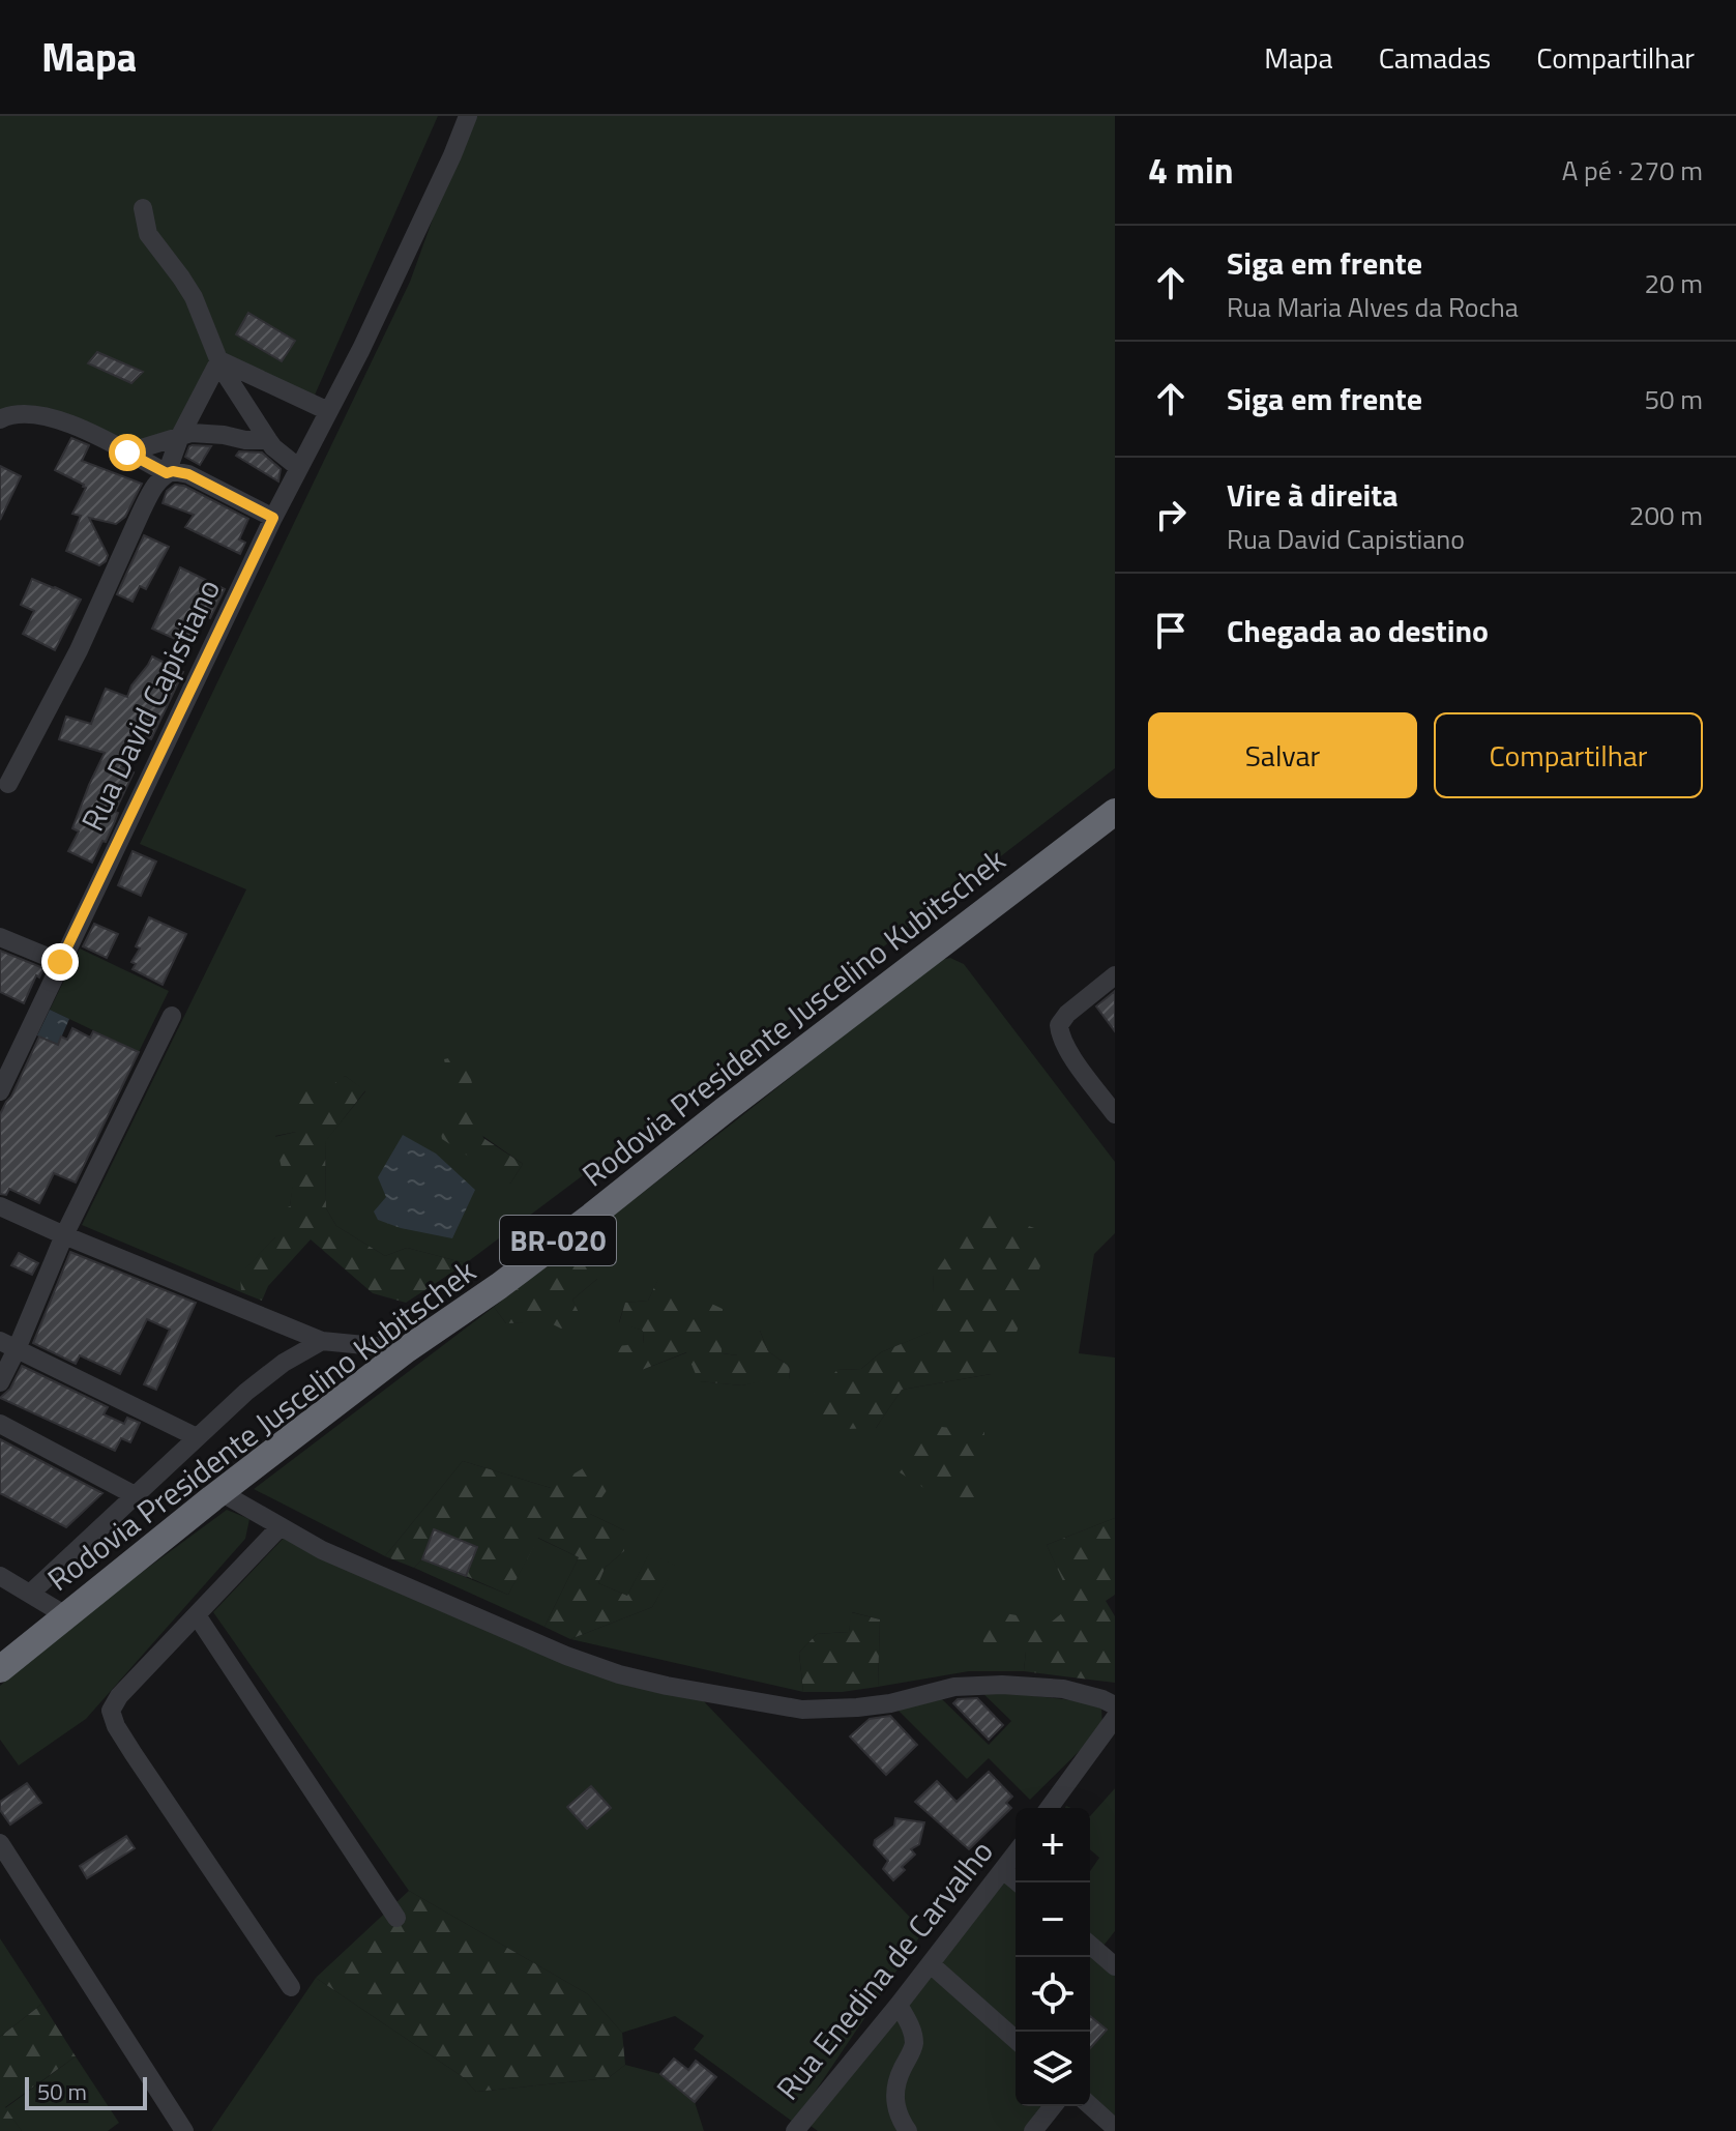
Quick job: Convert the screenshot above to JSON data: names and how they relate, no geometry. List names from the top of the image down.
{
  "streets": {
    "highway": ["Rodovia Presidente Juscelino Kubitschek", "BR-020"],
    "street": ["Rua David Capistiano", "Rua Enedina de Carvalho"]
  },
  "scale_bar": "50 m",
  "page": {
    "header": "Mapa",
    "nav": ["Mapa", "Camadas", "Compartilhar"],
    "heading": ["4 min", "A pé · 270 m"],
    "list": [
      ["Siga em frente", "Rua Maria Alves da Rocha", "20 m"],
      ["Siga em frente", "50 m"],
      ["Vire à direita", "Rua David Capistiano", "200 m"],
      "Chegada ao destino"
    ],
    "buttons": ["Salvar", "Compartilhar"],
    "map_buttons": ["+", "−"],
    "scale": "50 m"
  }
}
